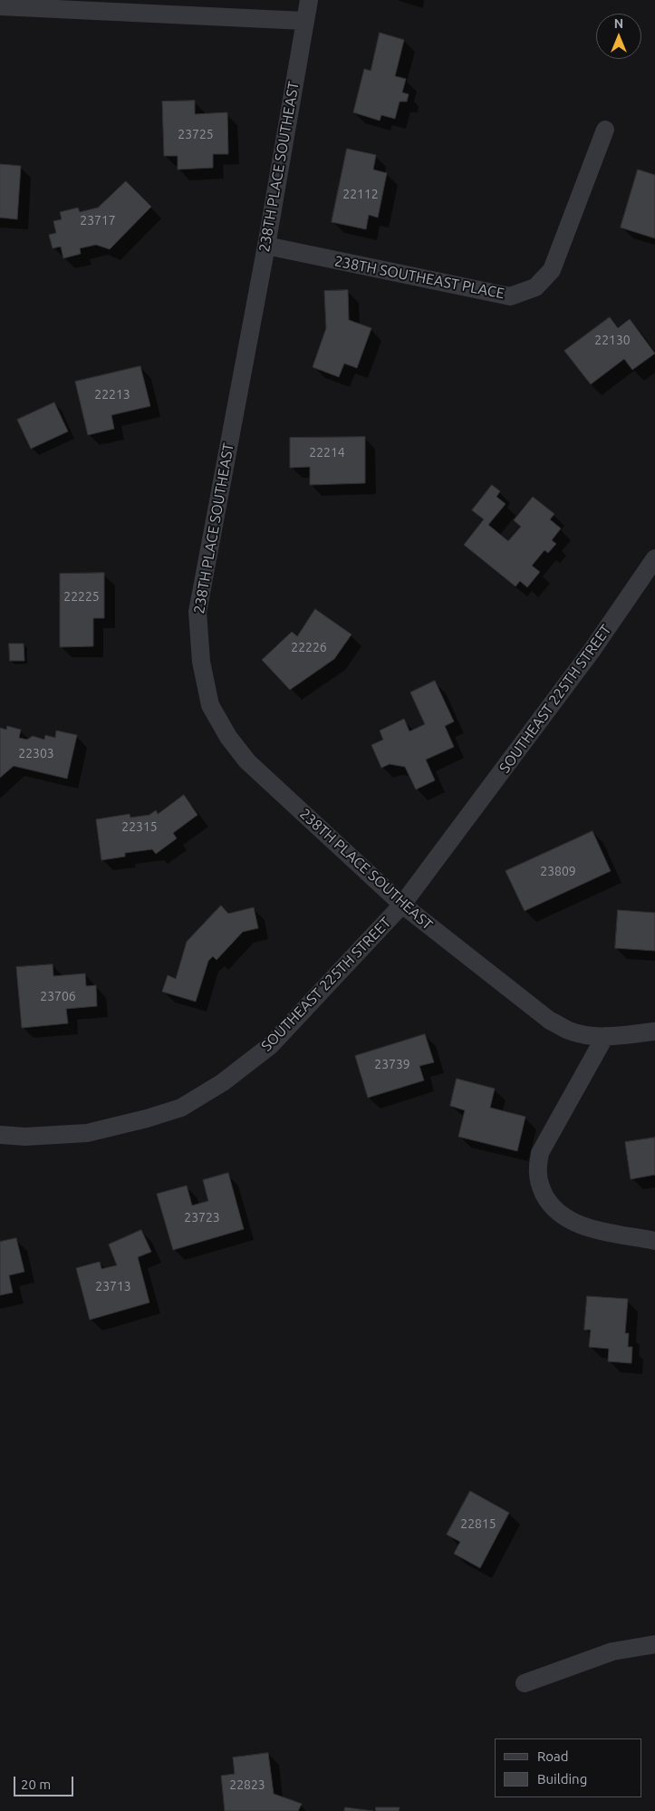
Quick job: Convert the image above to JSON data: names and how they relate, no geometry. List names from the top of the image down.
{
  "streets": {
    "street": ["238TH PLACE SOUTHEAST", "238TH SOUTHEAST PLACE", "SOUTHEAST 225TH STREET"]
  },
  "crossings": [
    ["238TH PLACE SOUTHEAST", "238TH SOUTHEAST PLACE"],
    ["238TH PLACE SOUTHEAST", "SOUTHEAST 225TH STREET"]
  ],
  "house_numbers": [
    "23725",
    "22112",
    "23717",
    "22130",
    "22213",
    "22214",
    "22225",
    "22226",
    "22303",
    "22315",
    "23809",
    "23706",
    "23739",
    "23723",
    "23713",
    "22815",
    "22823"
  ],
  "legend": ["Road", "Building"],
  "scale_bar": "20 m",
  "north": "top"
}
